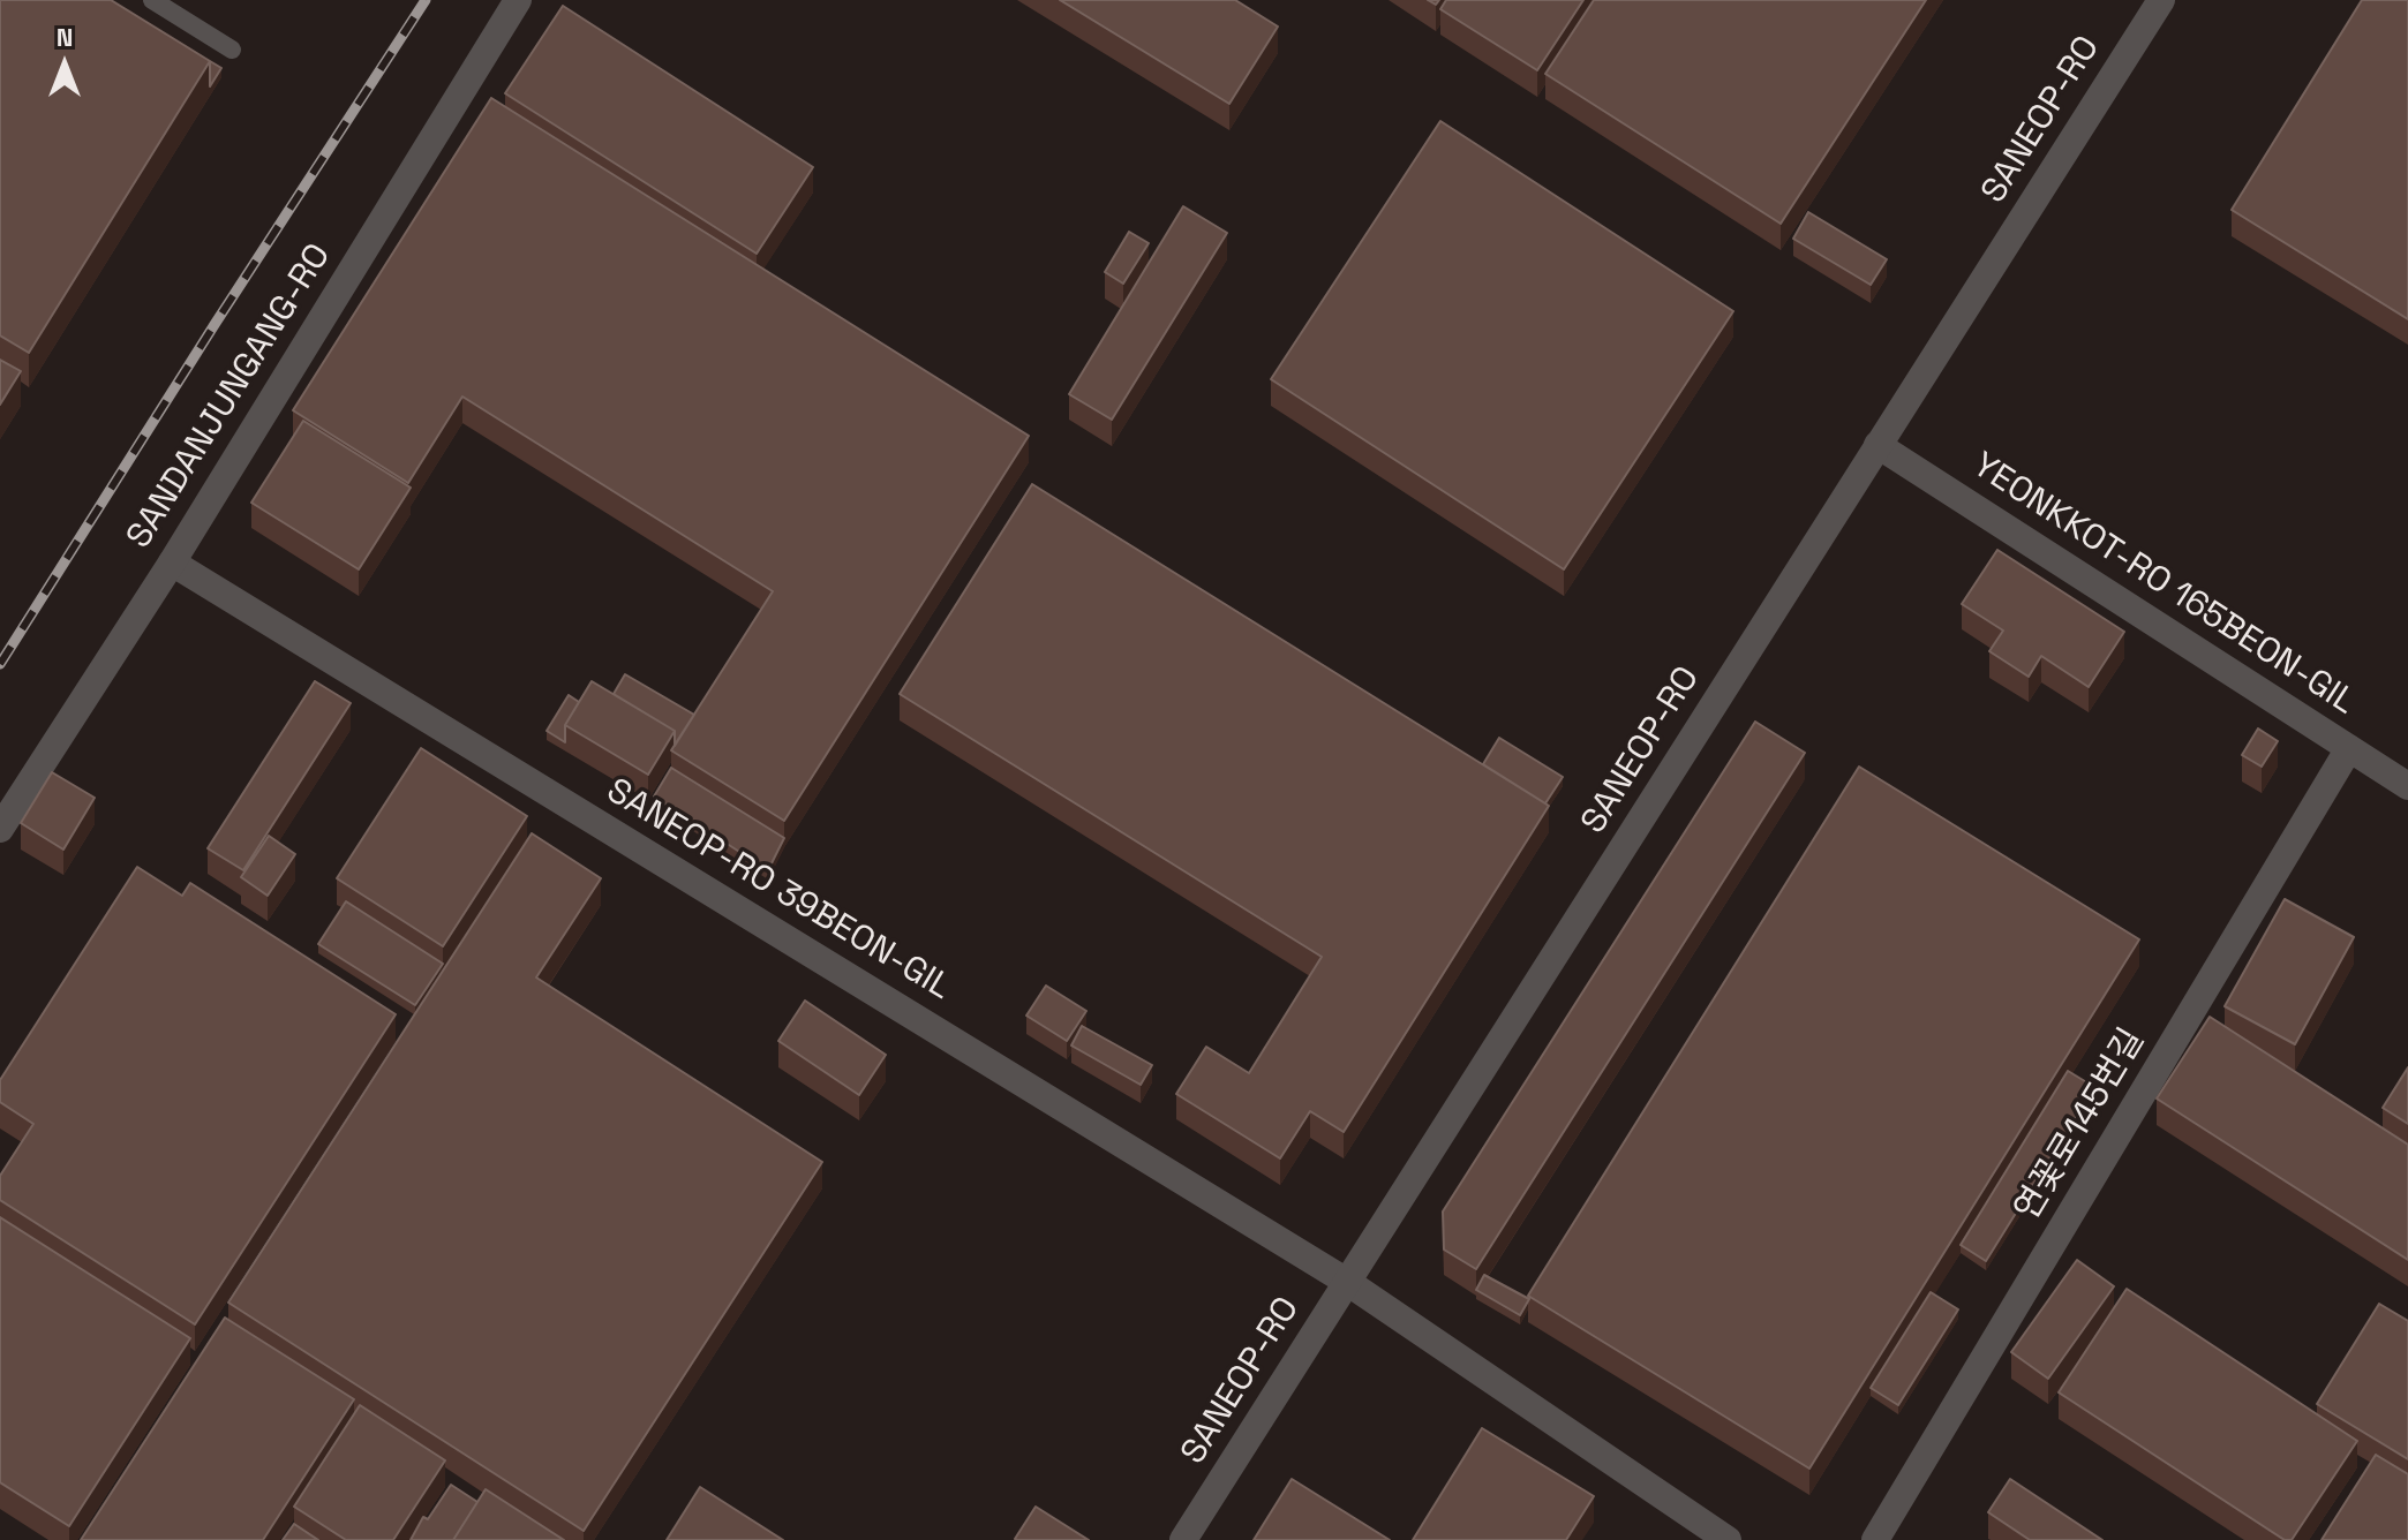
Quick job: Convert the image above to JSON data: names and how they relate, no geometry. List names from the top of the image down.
{
  "streets": {
    "street": [
      "SANEOP-RO",
      "SANDANJUNGANG-RO",
      "YEONKKOT-RO 165BEON-GIL",
      "SANEOP-RO 39BEON-GIL",
      "연꽃로145번길"
    ]
  },
  "crossings": [
    ["SANEOP-RO", "YEONKKOT-RO 165BEON-GIL"],
    ["SANEOP-RO", "SANEOP-RO 39BEON-GIL"],
    ["SANDANJUNGANG-RO", "SANEOP-RO 39BEON-GIL"],
    ["YEONKKOT-RO 165BEON-GIL", "연꽃로145번길"]
  ],
  "north": "top"
}
